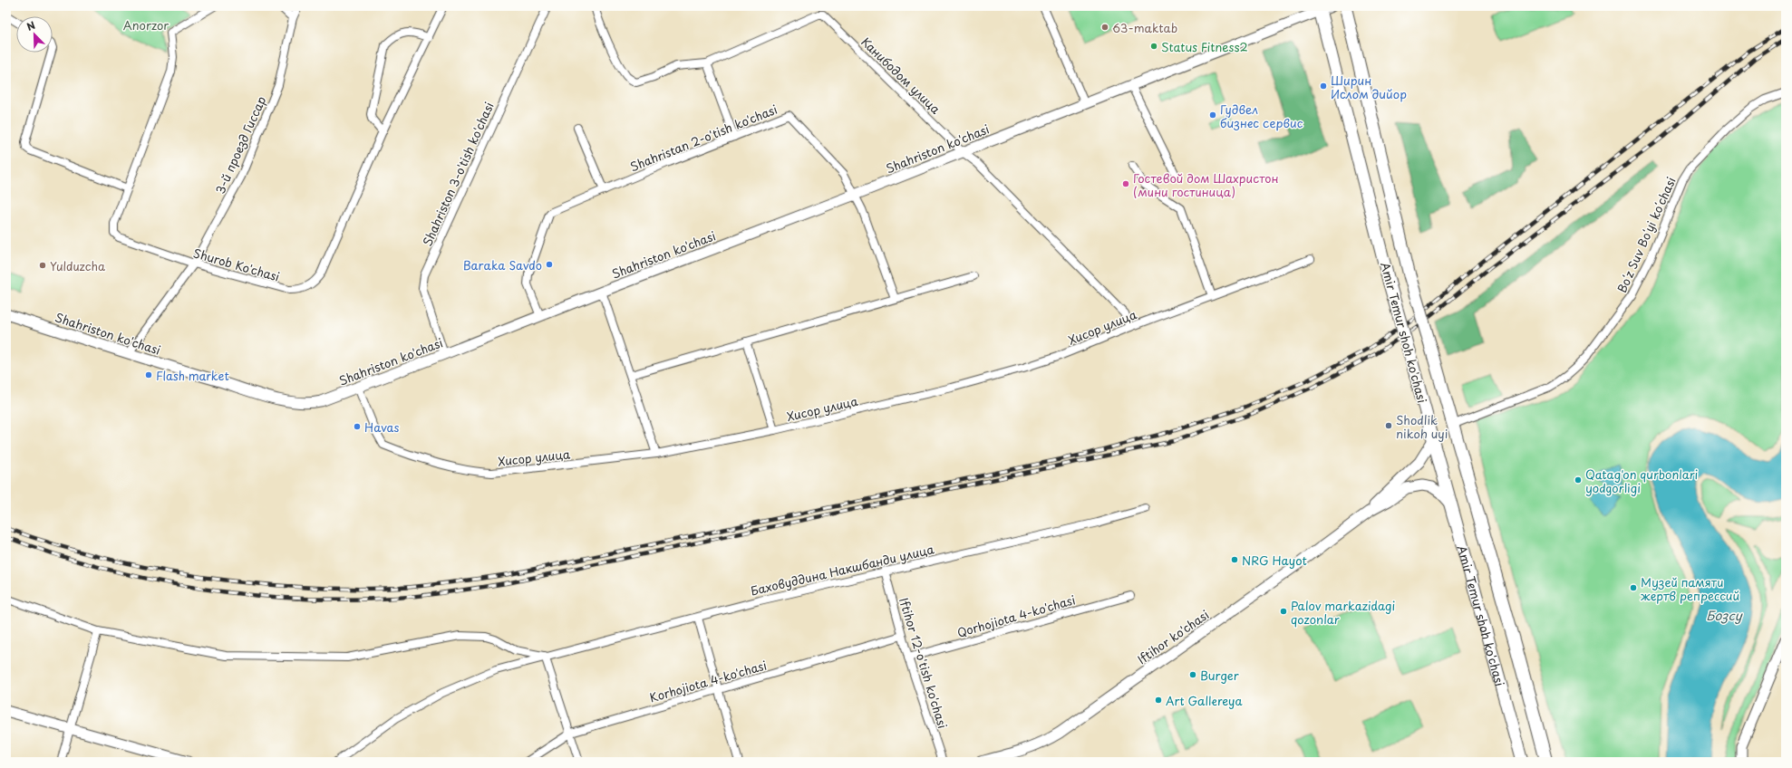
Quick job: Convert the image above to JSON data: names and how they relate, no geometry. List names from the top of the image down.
{
  "streets": {
    "main road": ["Shahriston ko'chasi", "Amir Temur shoh ko'chasi", "Iftihor ko'chasi"],
    "street": [
      "Канибодом улица",
      "Shahristan 2-o'tish ko'chasi",
      "3-й проезд Гиссар",
      "Shahriston 3-o'tish ko'chasi",
      "Boʻz Suv Boʻyi koʻchasi",
      "Shurob Ko'chasi",
      "Хисор улица",
      "Баховуддина Накшбанди улица",
      "Qorhojiota 4-ko'chasi",
      "Iftihor 12-o'tish ko'chasi",
      "Korhojiota 4-ko'chasi"
    ]
  },
  "crossings": [
    ["Канибодом улица", "Shahriston ko'chasi"],
    ["Канибодом улица", "Хисор улица"],
    ["Shahristan 2-o'tish ko'chasi", "Shahriston ko'chasi"],
    ["3-й проезд Гиссар", "Shahriston ko'chasi"],
    ["3-й проезд Гиссар", "Shurob Ko'chasi"],
    ["Shahriston ko'chasi", "Shahriston 3-o'tish ko'chasi"],
    ["Shahriston ko'chasi", "Хисор улица"],
    ["Shahriston ko'chasi", "Amir Temur shoh ko'chasi"],
    ["Boʻz Suv Boʻyi koʻchasi", "Amir Temur shoh ko'chasi"],
    ["Amir Temur shoh ko'chasi", "Iftihor ko'chasi"],
    ["Баховуддина Накшбанди улица", "Iftihor 12-o'tish ko'chasi"],
    ["Qorhojiota 4-ko'chasi", "Iftihor 12-o'tish ko'chasi"],
    ["Iftihor 12-o'tish ko'chasi", "Korhojiota 4-ko'chasi"]
  ],
  "water": ["Бозсу"],
  "parks": ["Anorzor"],
  "places": [
    "63-maktab",
    "Status Fitness2",
    "Ширин Ислом дийор",
    "Гудвел бизнес сервис",
    "Гостевой дом Шахристон (мини гостиница)",
    "Baraka Savdo",
    "Yulduzcha",
    "Flash market",
    "Shodlik nikoh uyi",
    "Havas",
    "Qatag'on qurbonlari yodgorligi",
    "NRG Hayot",
    "Музей памяти жертв репрессий",
    "Palov markazidagi qozonlar",
    "Burger",
    "Art Gallereya"
  ],
  "north": "top left"
}
